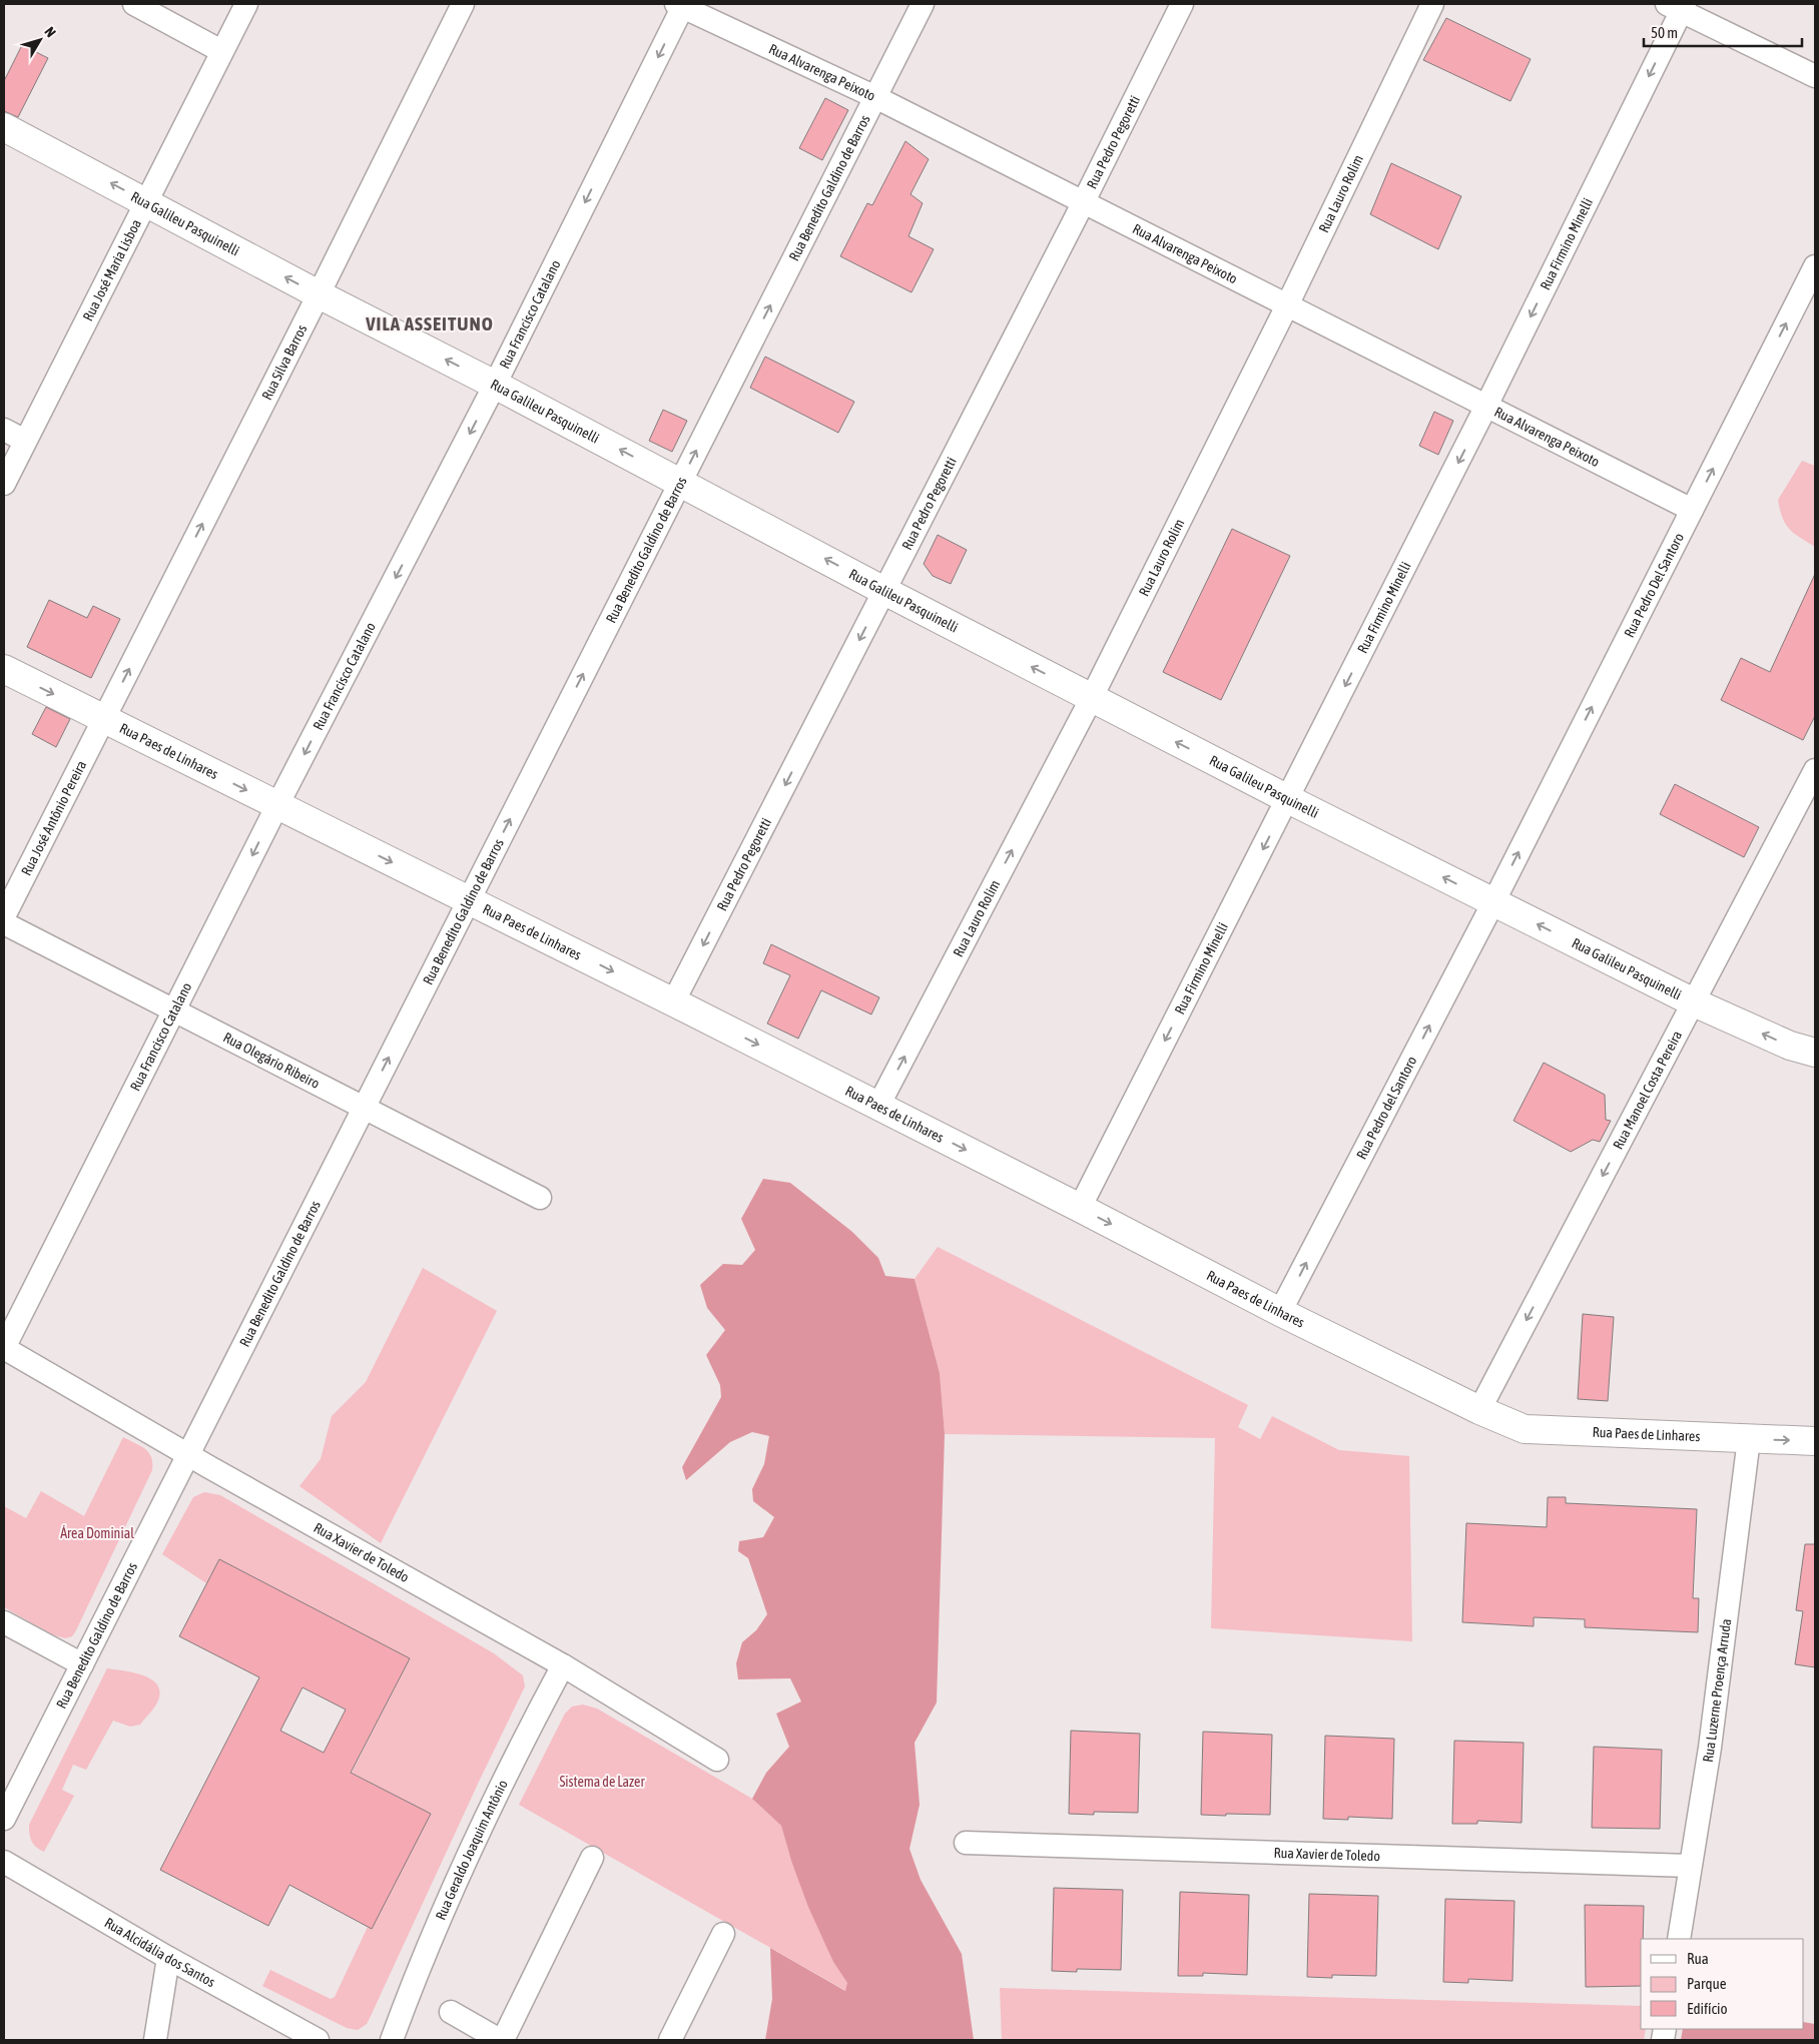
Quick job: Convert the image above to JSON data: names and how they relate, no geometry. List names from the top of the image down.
{
  "streets": {
    "street": [
      "Rua Alvarenga Peixoto",
      "Rua Pedro Pegoretti",
      "Rua Benedito Galdino de Barros",
      "Rua Lauro Rolim",
      "Rua Galileu Pasquinelli",
      "Rua Firmino Minelli",
      "Rua José Maria Lisboa",
      "Rua Francisco Catalano",
      "Rua Silva Barros",
      "Rua Pedro Del Santoro",
      "Rua Paes de Linhares",
      "Rua José Antônio Pereira",
      "Rua Olegário Ribeiro",
      "Rua Manoel Costa Pereira",
      "Rua Pedro del Santoro",
      "Rua Xavier de Toledo",
      "Rua Luzerne Proença Arruda",
      "Rua Geraldo Joaquim Antônio",
      "Rua Alcidália dos Santos"
    ]
  },
  "crossings": [
    ["Rua Alvarenga Peixoto", "Rua Pedro Pegoretti"],
    ["Rua Alvarenga Peixoto", "Rua Benedito Galdino de Barros"],
    ["Rua Alvarenga Peixoto", "Rua Lauro Rolim"],
    ["Rua Alvarenga Peixoto", "Rua Firmino Minelli"],
    ["Rua Alvarenga Peixoto", "Rua Francisco Catalano"],
    ["Rua Alvarenga Peixoto", "Rua Pedro Del Santoro"],
    ["Rua Pedro Pegoretti", "Rua Galileu Pasquinelli"],
    ["Rua Pedro Pegoretti", "Rua Paes de Linhares"],
    ["Rua Benedito Galdino de Barros", "Rua Galileu Pasquinelli"],
    ["Rua Benedito Galdino de Barros", "Rua Paes de Linhares"],
    ["Rua Benedito Galdino de Barros", "Rua Olegário Ribeiro"],
    ["Rua Benedito Galdino de Barros", "Rua Xavier de Toledo"],
    ["Rua Lauro Rolim", "Rua Galileu Pasquinelli"],
    ["Rua Lauro Rolim", "Rua Paes de Linhares"],
    ["Rua Galileu Pasquinelli", "Rua Firmino Minelli"],
    ["Rua Galileu Pasquinelli", "Rua José Maria Lisboa"],
    ["Rua Galileu Pasquinelli", "Rua Francisco Catalano"],
    ["Rua Galileu Pasquinelli", "Rua Silva Barros"],
    ["Rua Galileu Pasquinelli", "Rua Pedro Del Santoro"],
    ["Rua Galileu Pasquinelli", "Rua Manoel Costa Pereira"],
    ["Rua Galileu Pasquinelli", "Rua Pedro del Santoro"],
    ["Rua Firmino Minelli", "Rua Paes de Linhares"],
    ["Rua Francisco Catalano", "Rua Paes de Linhares"],
    ["Rua Francisco Catalano", "Rua Olegário Ribeiro"],
    ["Rua Francisco Catalano", "Rua Xavier de Toledo"],
    ["Rua Silva Barros", "Rua Paes de Linhares"],
    ["Rua Silva Barros", "Rua José Antônio Pereira"],
    ["Rua Pedro Del Santoro", "Rua Pedro del Santoro"],
    ["Rua Paes de Linhares", "Rua José Antônio Pereira"],
    ["Rua Paes de Linhares", "Rua Manoel Costa Pereira"],
    ["Rua Paes de Linhares", "Rua Pedro del Santoro"],
    ["Rua Paes de Linhares", "Rua Luzerne Proença Arruda"],
    ["Rua Xavier de Toledo", "Rua Luzerne Proença Arruda"],
    ["Rua Xavier de Toledo", "Rua Geraldo Joaquim Antônio"]
  ],
  "one_way": [
    "Rua Pedro Pegoretti",
    "Rua Benedito Galdino de Barros",
    "Rua Lauro Rolim",
    "Rua Galileu Pasquinelli",
    "Rua Firmino Minelli",
    "Rua Francisco Catalano",
    "Rua Silva Barros",
    "Rua Pedro Del Santoro",
    "Rua Paes de Linhares",
    "Rua Manoel Costa Pereira",
    "Rua Pedro del Santoro"
  ],
  "districts": ["VILA ASSEITUNO"],
  "parks": ["Área Dominial", "Sistema de Lazer"],
  "legend": ["Rua", "Parque", "Edifício"],
  "scale_bar": "50 m",
  "north": "top right"
}
